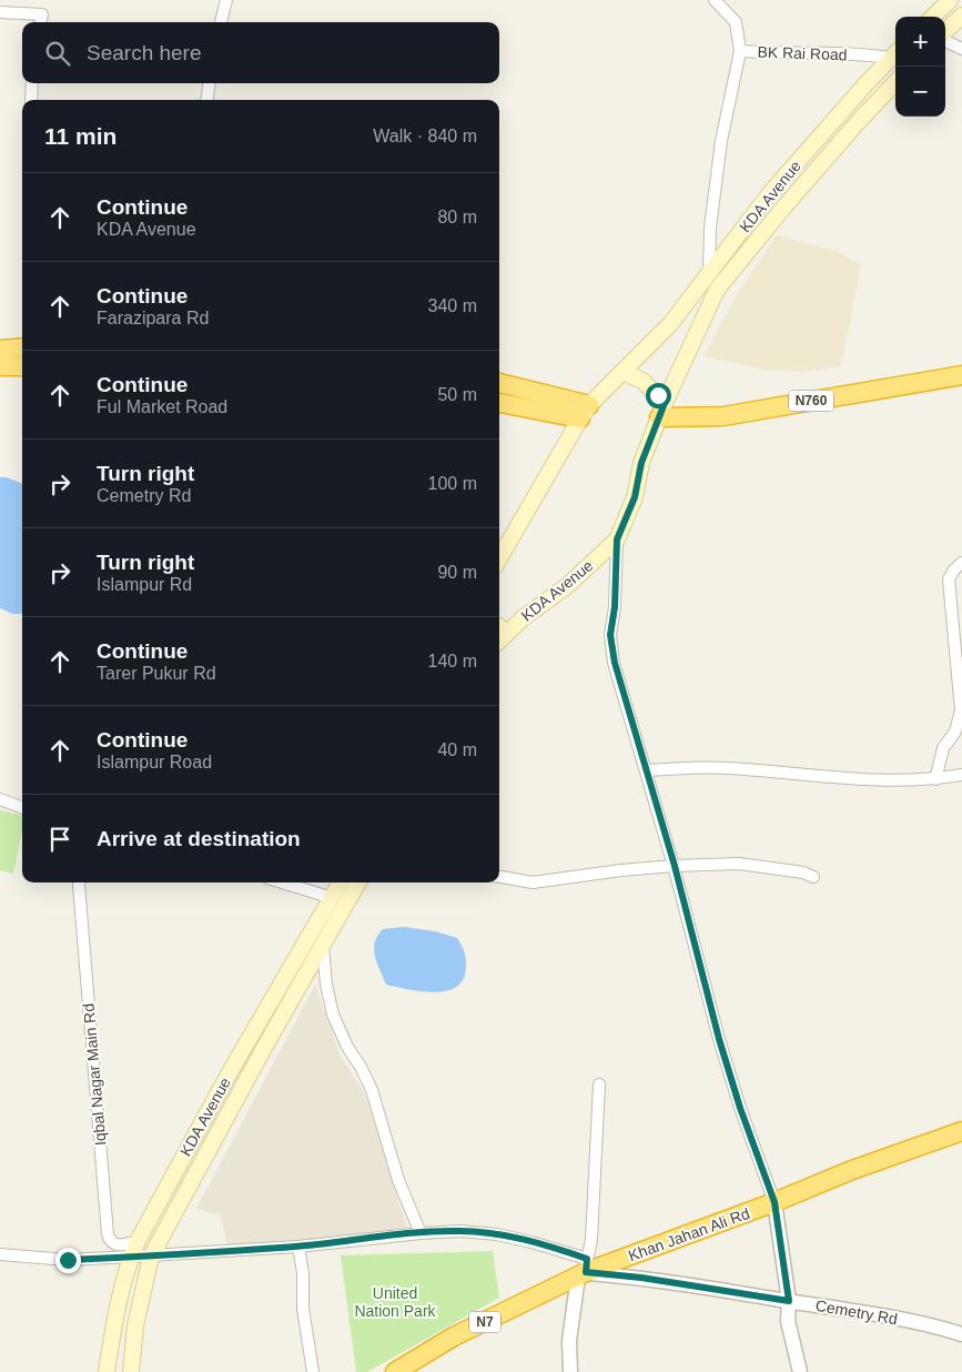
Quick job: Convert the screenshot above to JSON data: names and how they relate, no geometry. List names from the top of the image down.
{
  "streets": {
    "highway": ["N760", "Khan Jahan Ali Rd", "N7"],
    "main road": ["KDA Avenue"],
    "street": ["BK Rai Road", "Iqbal Nagar Main Rd", "Cemetry Rd"]
  },
  "crossings": [
    ["BK Rai Road", "KDA Avenue"],
    ["KDA Avenue", "N760"],
    ["KDA Avenue", "Iqbal Nagar Main Rd"],
    ["Khan Jahan Ali Rd", "Cemetry Rd"]
  ],
  "parks": ["United Nation Park"],
  "page": {
    "map_buttons": ["+", "−"],
    "search": "Search here",
    "heading": ["11 min", "Walk · 840 m"],
    "list": [
      ["Continue", "KDA Avenue", "80 m"],
      ["Continue", "Farazipara Rd", "340 m"],
      ["Continue", "Ful Market Road", "50 m"],
      ["Turn right", "Cemetry Rd", "100 m"],
      ["Turn right", "Islampur Rd", "90 m"],
      ["Continue", "Tarer Pukur Rd", "140 m"],
      ["Continue", "Islampur Road", "40 m"],
      "Arrive at destination"
    ]
  }
}
